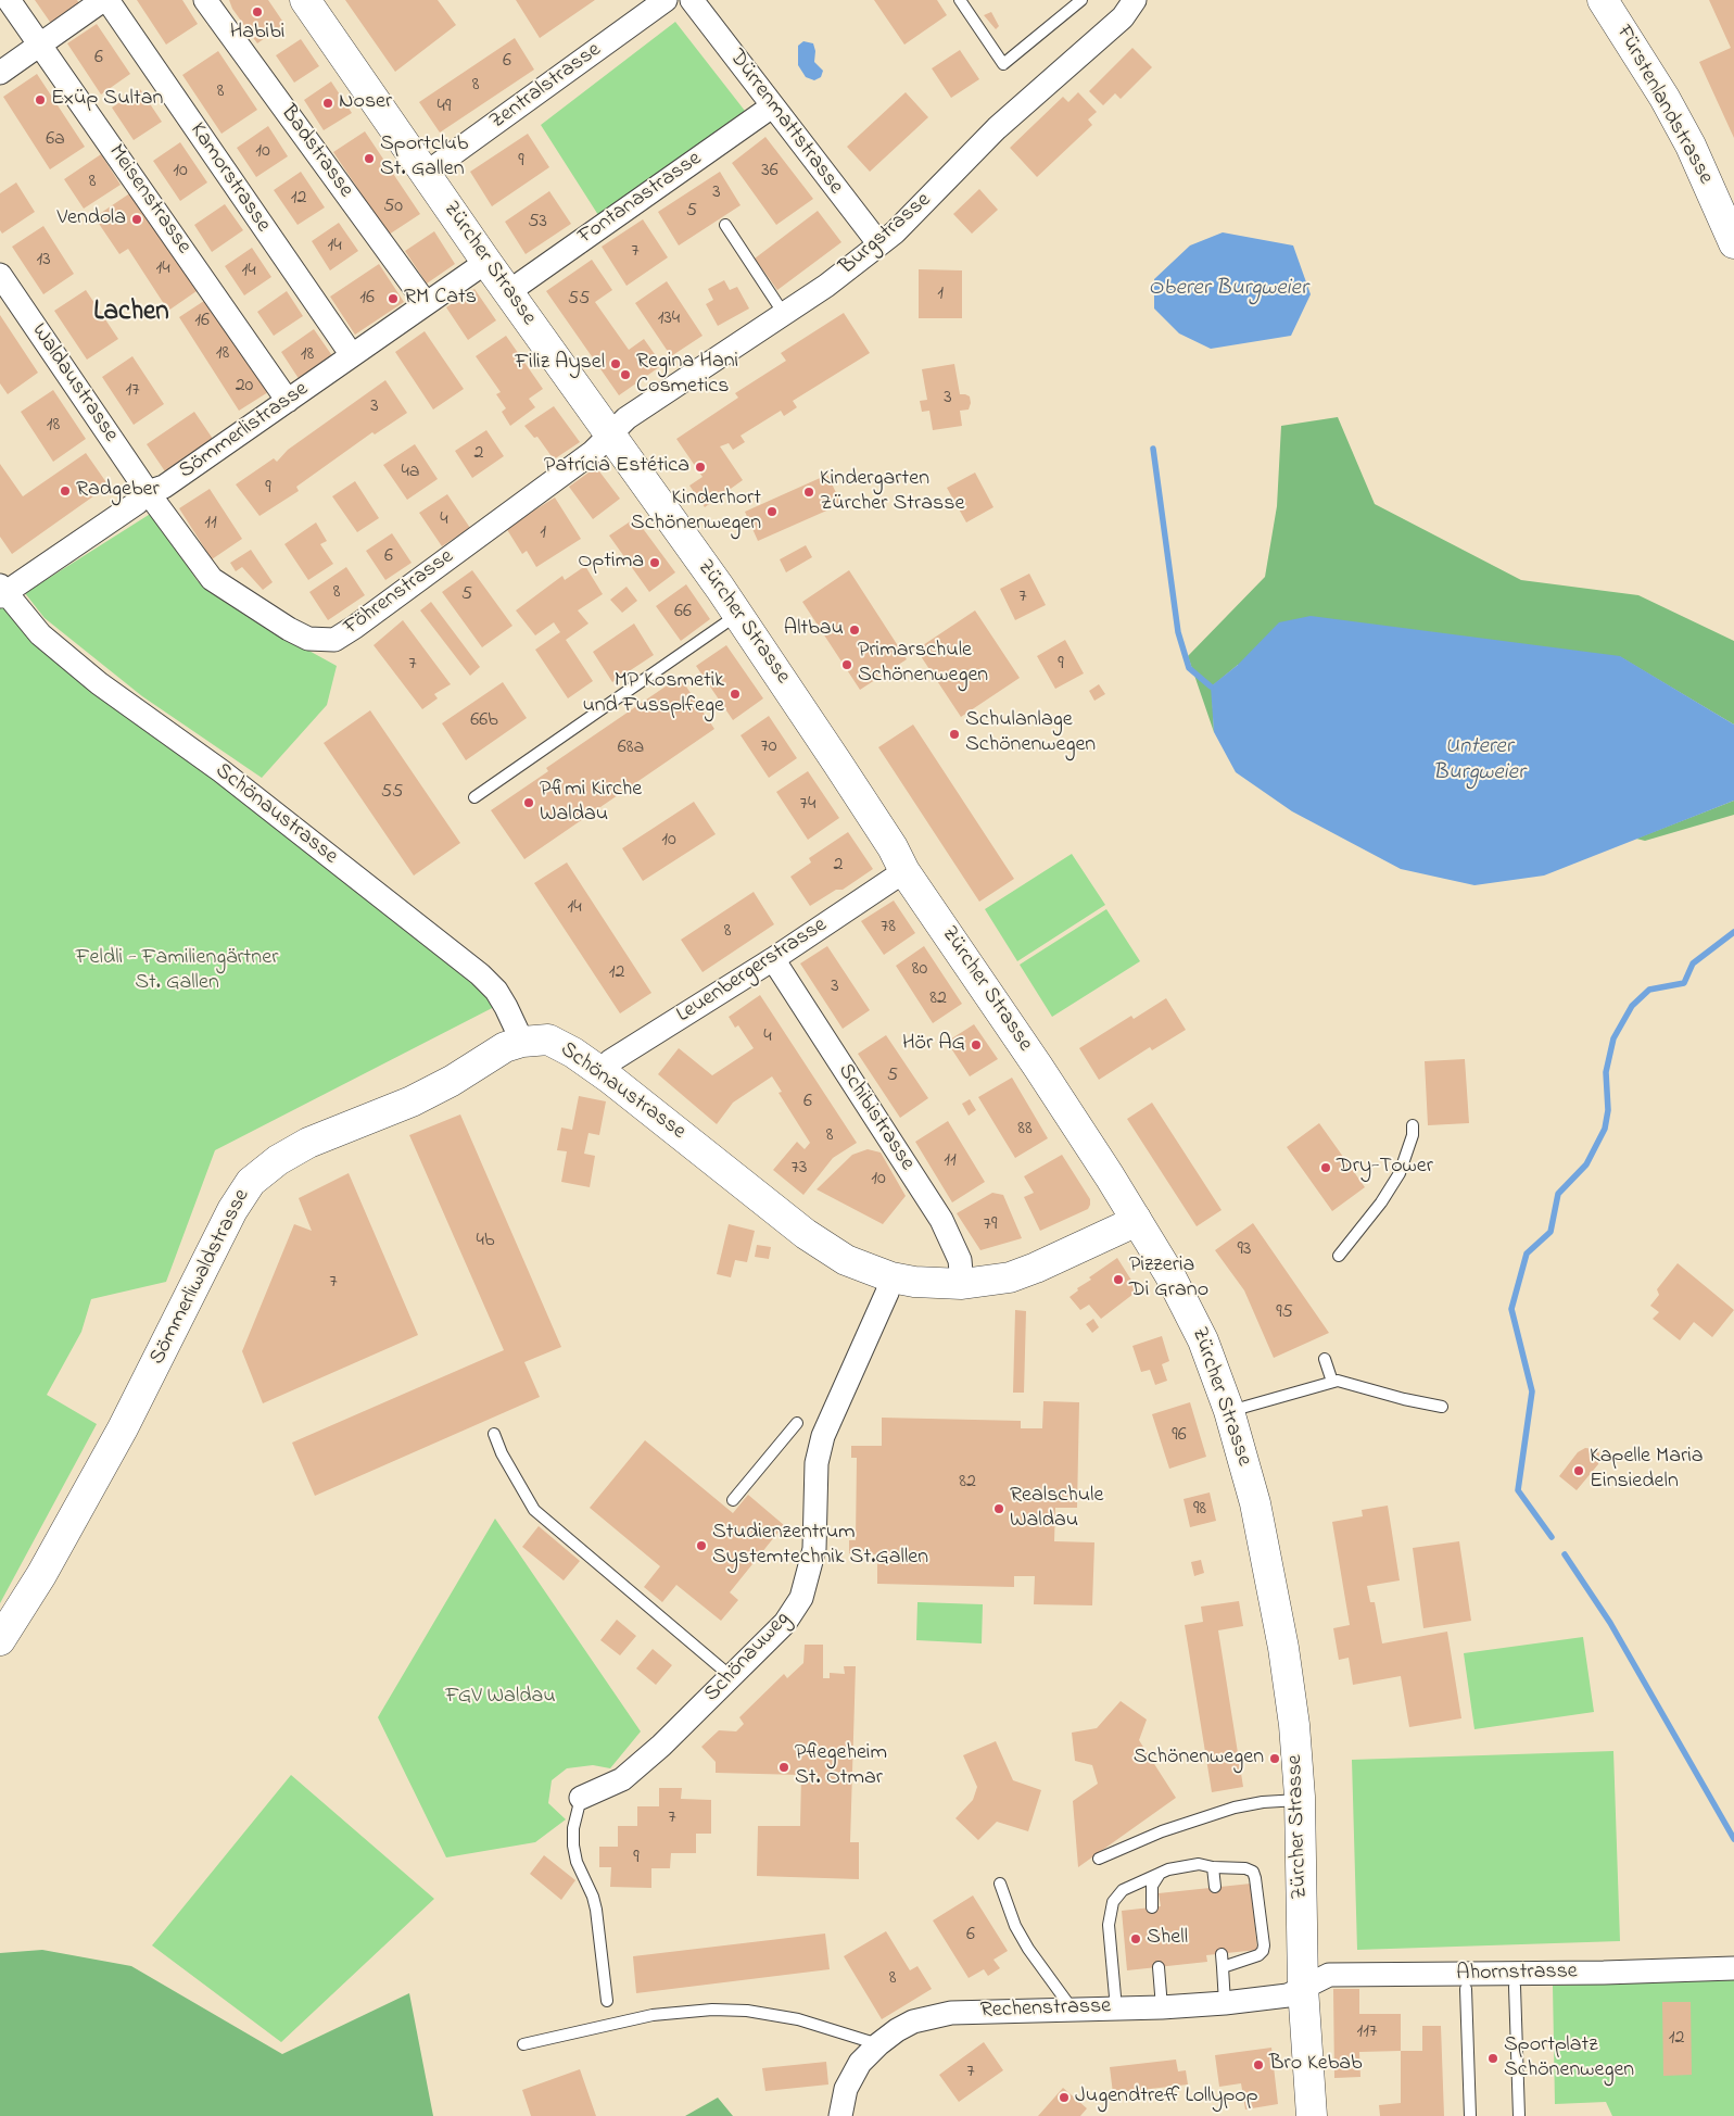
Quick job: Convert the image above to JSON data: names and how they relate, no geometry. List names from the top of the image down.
{
  "streets": {
    "main road": [
      "Fürstenlandstrasse",
      "Zürcher Strasse",
      "Schönaustrasse",
      "Sömmerliwaldstrasse"
    ],
    "street": [
      "Zentralstrasse",
      "Dürrenmattstrasse",
      "Badstrasse",
      "Kamorstrasse",
      "Fontanastrasse",
      "Meisenstrasse",
      "Burgstrasse",
      "Waldaustrasse",
      "Sömmerlistrasse",
      "Föhrenstrasse",
      "Leuenbergerstrasse",
      "Schibistrasse",
      "Schönauweg",
      "Ahornstrasse",
      "Rechenstrasse"
    ]
  },
  "crossings": [
    ["Zentralstrasse", "Zürcher Strasse"],
    ["Dürrenmattstrasse", "Fontanastrasse"],
    ["Dürrenmattstrasse", "Burgstrasse"],
    ["Badstrasse", "Sömmerlistrasse"],
    ["Kamorstrasse", "Sömmerlistrasse"],
    ["Fontanastrasse", "Zürcher Strasse"],
    ["Meisenstrasse", "Sömmerlistrasse"],
    ["Burgstrasse", "Zürcher Strasse"],
    ["Burgstrasse", "Föhrenstrasse"],
    ["Zürcher Strasse", "Sömmerlistrasse"],
    ["Zürcher Strasse", "Föhrenstrasse"],
    ["Zürcher Strasse", "Schönaustrasse"],
    ["Zürcher Strasse", "Leuenbergerstrasse"],
    ["Zürcher Strasse", "Ahornstrasse"],
    ["Zürcher Strasse", "Rechenstrasse"],
    ["Waldaustrasse", "Sömmerlistrasse"],
    ["Waldaustrasse", "Föhrenstrasse"],
    ["Sömmerlistrasse", "Föhrenstrasse"],
    ["Sömmerlistrasse", "Schönaustrasse"],
    ["Schönaustrasse", "Leuenbergerstrasse"],
    ["Schönaustrasse", "Schibistrasse"],
    ["Schönaustrasse", "Sömmerliwaldstrasse"],
    ["Schönaustrasse", "Schönauweg"],
    ["Leuenbergerstrasse", "Schibistrasse"],
    ["Ahornstrasse", "Rechenstrasse"]
  ],
  "districts": ["Lachen"],
  "water": ["Oberer Burgweier", "Unterer Burgweier"],
  "parks": ["Feldli - Familiengärtner St. Gallen", "FGV Waldau"],
  "places": [
    "Habibi",
    "Exüp Sultan",
    "Noser",
    "Sportclub St. Gallen",
    "Vendola",
    "RM Cats",
    "Filiz Aysel",
    "Regina Hani Cosmetics",
    "Patrícia Estética",
    "Radgeber",
    "Kindergarten Zürcher Strasse",
    "Kinderhort Schönenwegen",
    "Optima",
    "Altbau",
    "Primarschule Schönenwegen",
    "MP Kosmetik und Fussplfege",
    "Schulanlage Schönenwegen",
    "Pfimi Kirche Waldau",
    "Hör AG",
    "Dry-Tower",
    "Pizzeria Di Grano",
    "Kapelle Maria Einsiedeln",
    "Realschule Waldau",
    "Studienzentrum Systemtechnik St.Gallen",
    "Schönenwegen",
    "Pflegeheim St. Otmar",
    "Shell",
    "Sportplatz Schönenwegen",
    "Bro Kebab",
    "Jugendtreff Lollypop"
  ],
  "house_numbers": [
    "6",
    "6",
    "8",
    "8",
    "49",
    "6a",
    "10",
    "9",
    "10",
    "36",
    "8",
    "3",
    "12",
    "50",
    "5",
    "53",
    "14",
    "7",
    "13",
    "14",
    "14",
    "1",
    "16",
    "55",
    "134",
    "16",
    "18",
    "18",
    "20",
    "17",
    "3",
    "3",
    "18",
    "2",
    "4a",
    "9",
    "4",
    "11",
    "1",
    "6",
    "8",
    "5",
    "7",
    "66",
    "7",
    "9",
    "66b",
    "70",
    "68a",
    "55",
    "74",
    "10",
    "2",
    "14",
    "78",
    "8",
    "80",
    "12",
    "3",
    "82",
    "4",
    "5",
    "6",
    "88",
    "8",
    "11",
    "73",
    "10",
    "79",
    "4b",
    "93",
    "7",
    "95",
    "96",
    "82",
    "98",
    "7",
    "9",
    "6",
    "8",
    "117",
    "12",
    "7"
  ]
}
